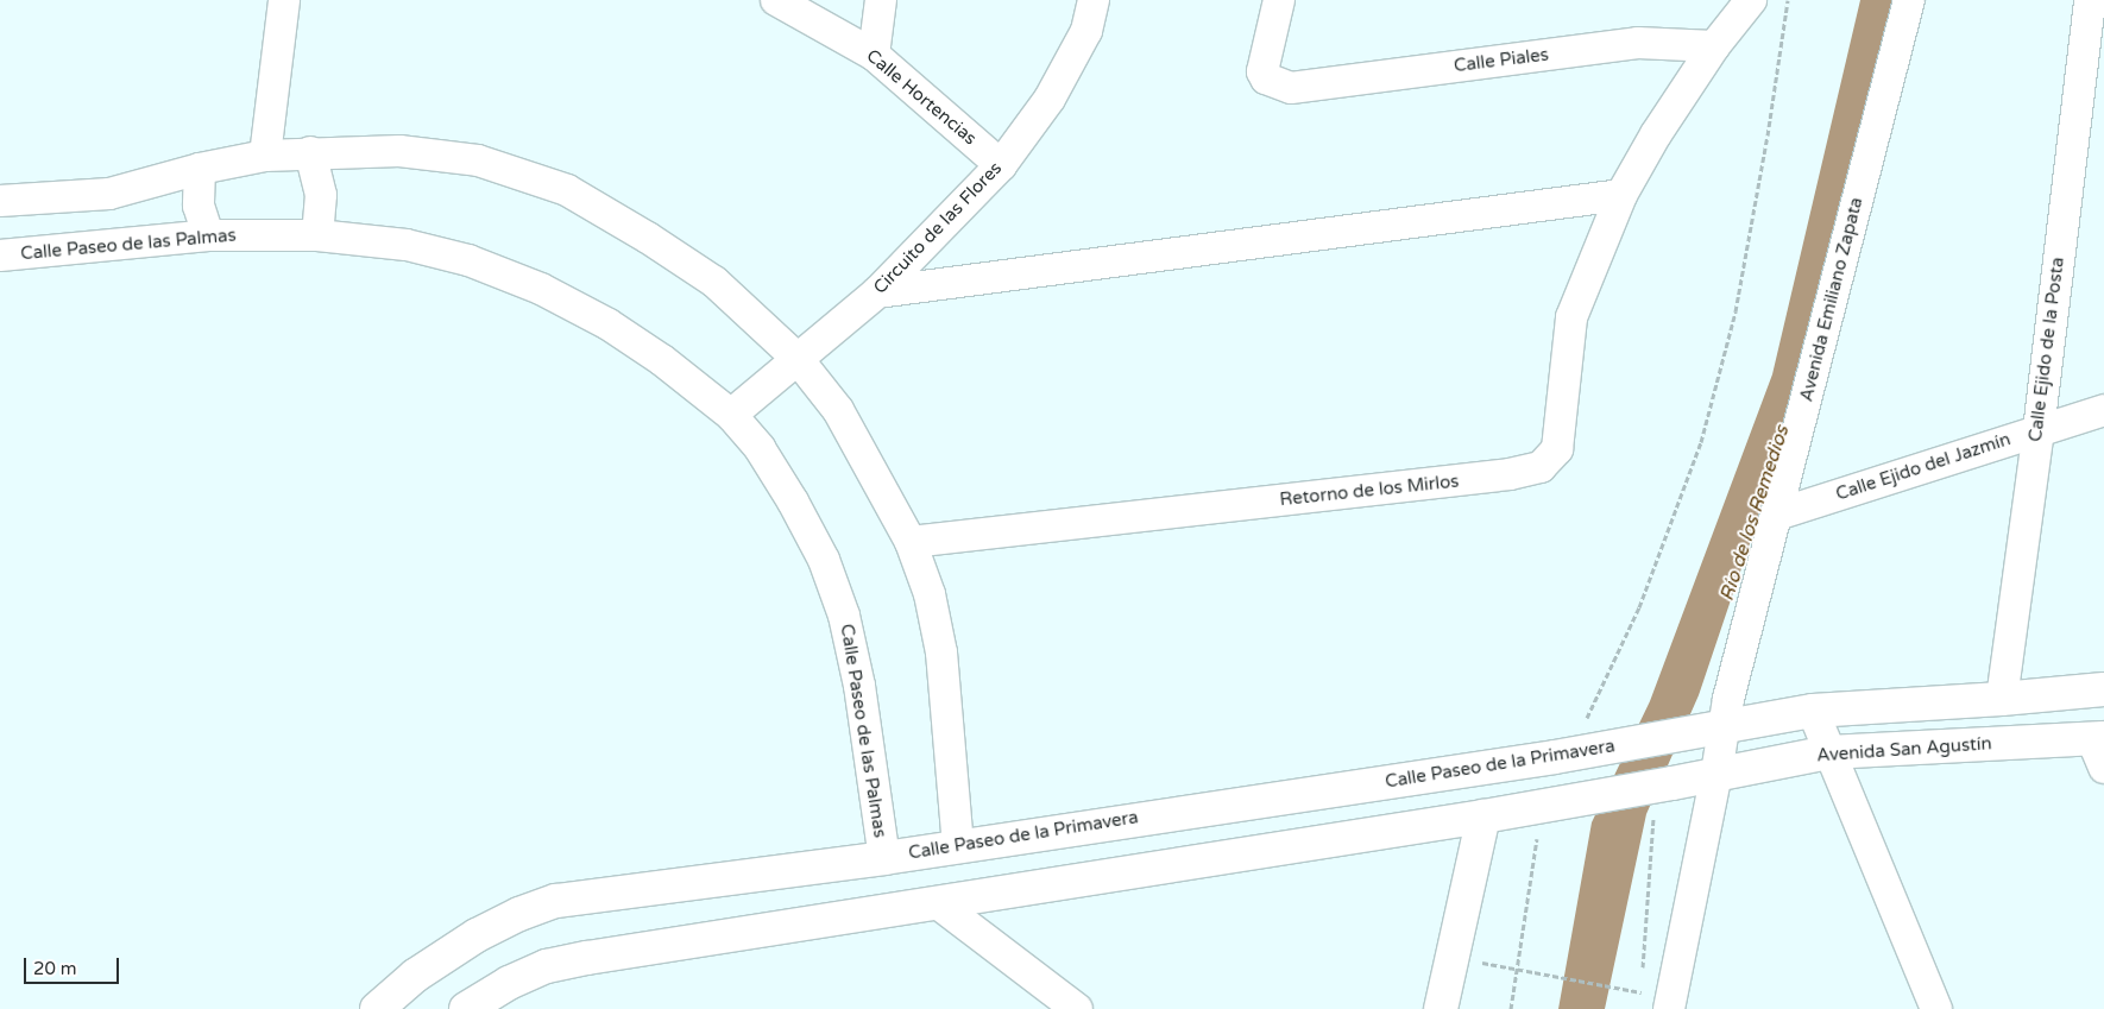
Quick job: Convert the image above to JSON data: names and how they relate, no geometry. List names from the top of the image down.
{
  "streets": {
    "street": [
      "Calle Piales",
      "Calle Hortencias",
      "Circuito de las Flores",
      "Calle Paseo de las Palmas",
      "Avenida Emiliano Zapata",
      "Calle Ejido de la Posta",
      "Calle Ejido del Jazmín",
      "Retorno de los Mirlos",
      "Avenida San Agustín",
      "Calle Paseo de la Primavera"
    ]
  },
  "crossings": [
    ["Calle Piales", "Retorno de los Mirlos"],
    ["Calle Hortencias", "Circuito de las Flores"],
    ["Circuito de las Flores", "Calle Paseo de las Palmas"],
    ["Calle Paseo de las Palmas", "Calle Paseo de la Primavera"],
    ["Avenida Emiliano Zapata", "Calle Ejido del Jazmín"],
    ["Avenida Emiliano Zapata", "Avenida San Agustín"],
    ["Avenida Emiliano Zapata", "Calle Paseo de la Primavera"],
    ["Calle Ejido de la Posta", "Calle Ejido del Jazmín"]
  ],
  "water": ["Río de los Remedios"],
  "scale_bar": "20 m"
}
